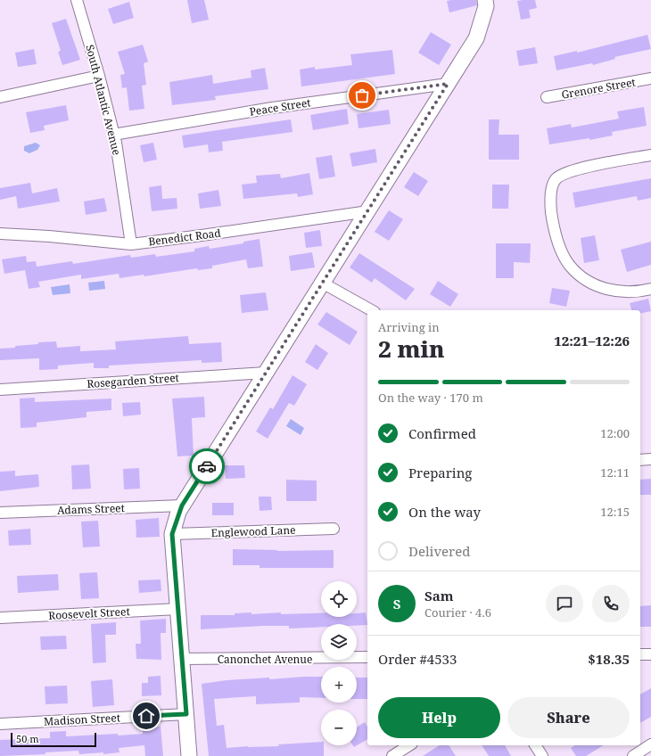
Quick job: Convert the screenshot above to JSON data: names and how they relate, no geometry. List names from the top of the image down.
{
  "streets": {
    "street": [
      "Grenore Street",
      "South Atlantic Avenue",
      "Peace Street",
      "Benedict Road",
      "Rosegarden Street",
      "Adams Street",
      "Englewood Lane",
      "Roosevelt Street",
      "Canonchet Avenue",
      "Madison Street"
    ]
  },
  "crossings": [
    ["South Atlantic Avenue", "Peace Street"],
    ["South Atlantic Avenue", "Benedict Road"]
  ],
  "scale_bar": "50 m",
  "page": {
    "heading": ["2 min", "Arriving in", "12:21–12:26"],
    "panel": [
      "Sam",
      "Courier · 4.6",
      "Order #4533",
      "$18.35"
    ],
    "bar": "On the way · 170 m",
    "list": [
      ["Confirmed", "12:00"],
      ["Preparing", "12:11"],
      ["On the way", "12:15"],
      "Delivered"
    ],
    "map_buttons": ["+", "−"],
    "round": "S",
    "buttons": ["Help", "Share"],
    "scale": "50 m"
  }
}
